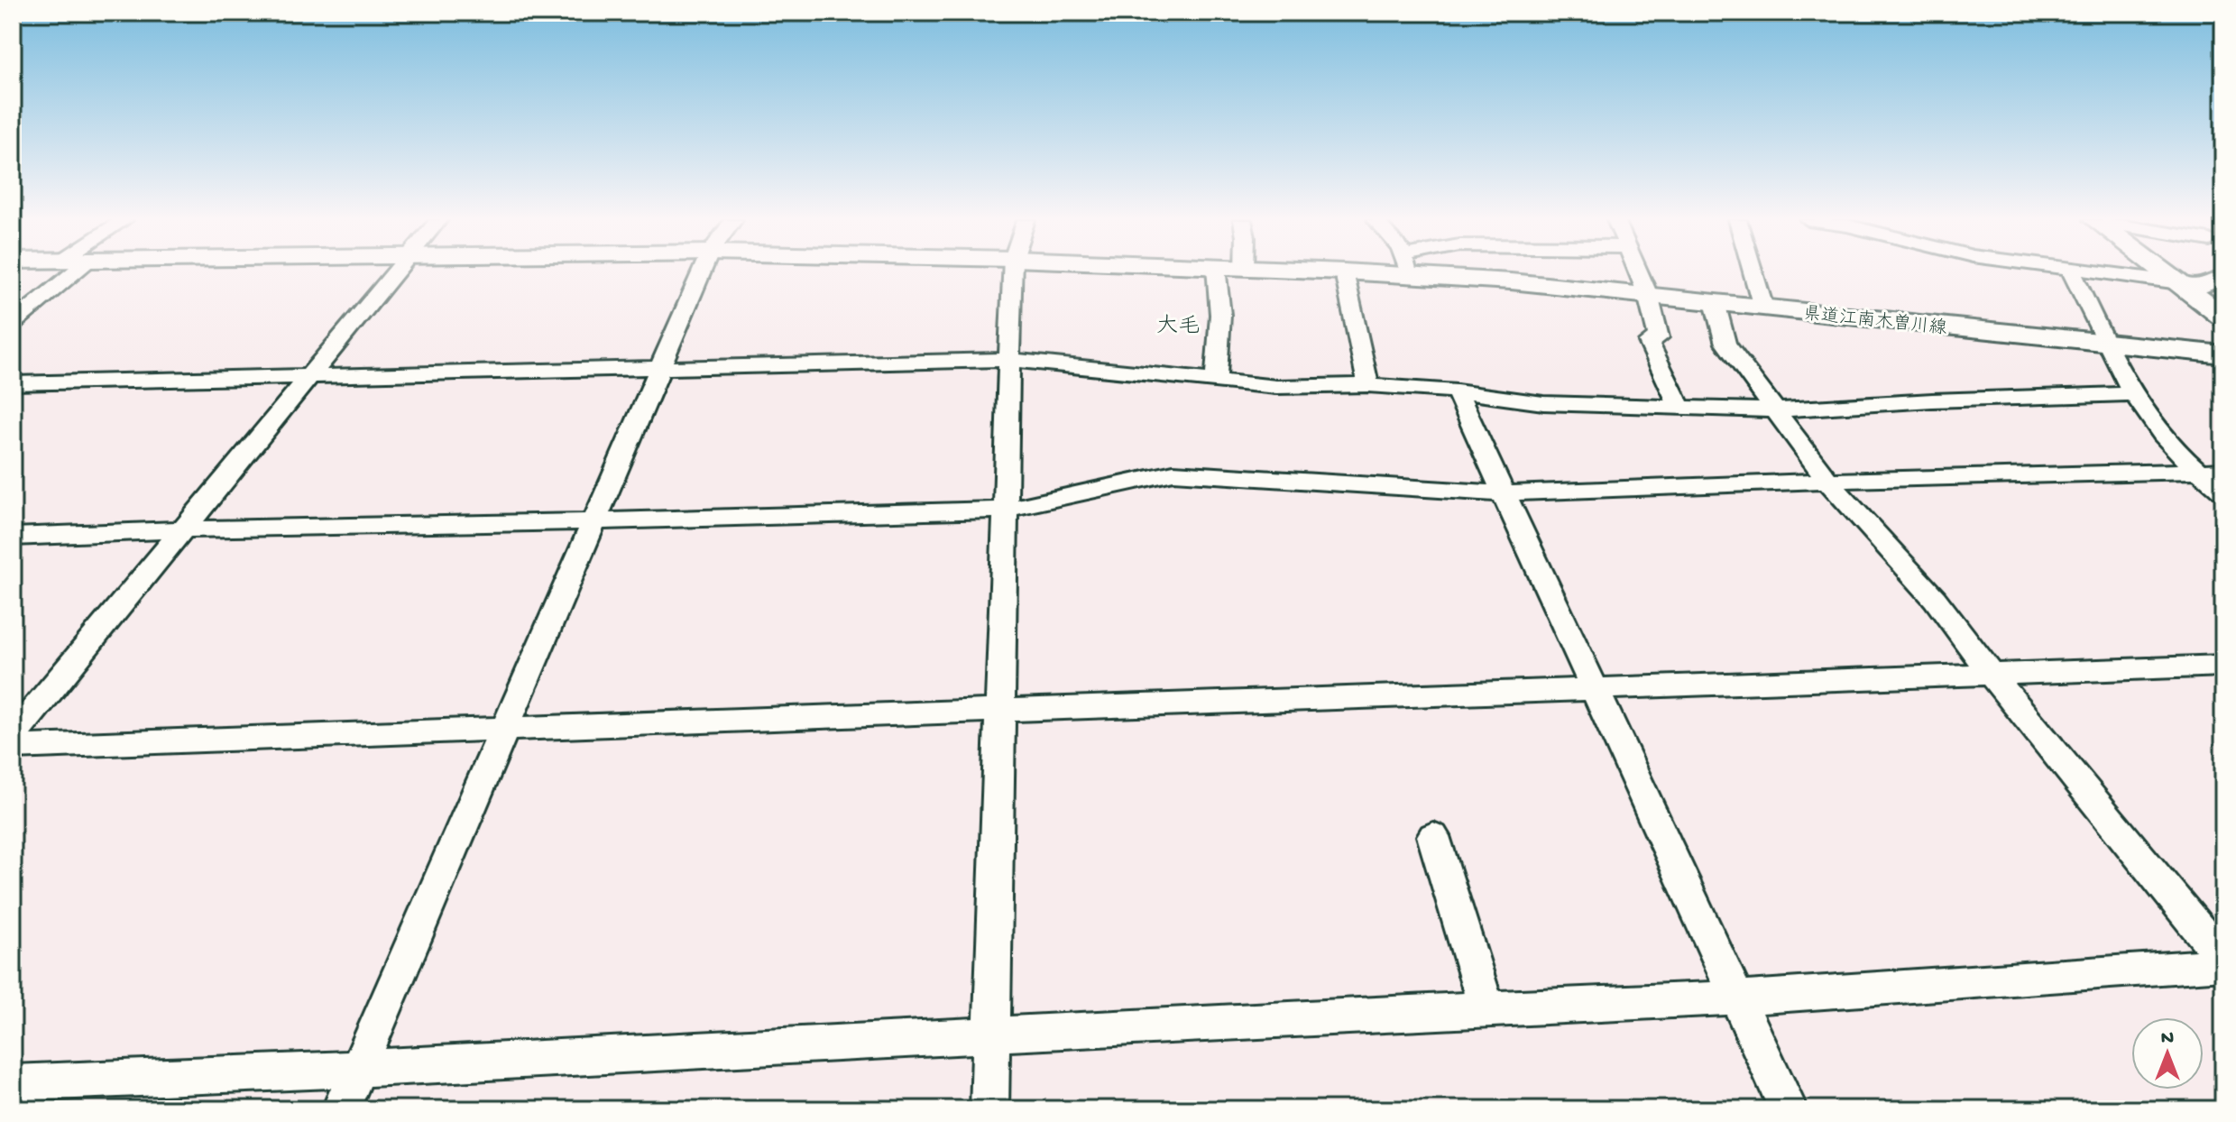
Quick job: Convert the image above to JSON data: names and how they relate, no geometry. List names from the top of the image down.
{
  "streets": {
    "main road": ["県道江南木曽川線"]
  },
  "districts": ["大毛"],
  "north": "top"
}
